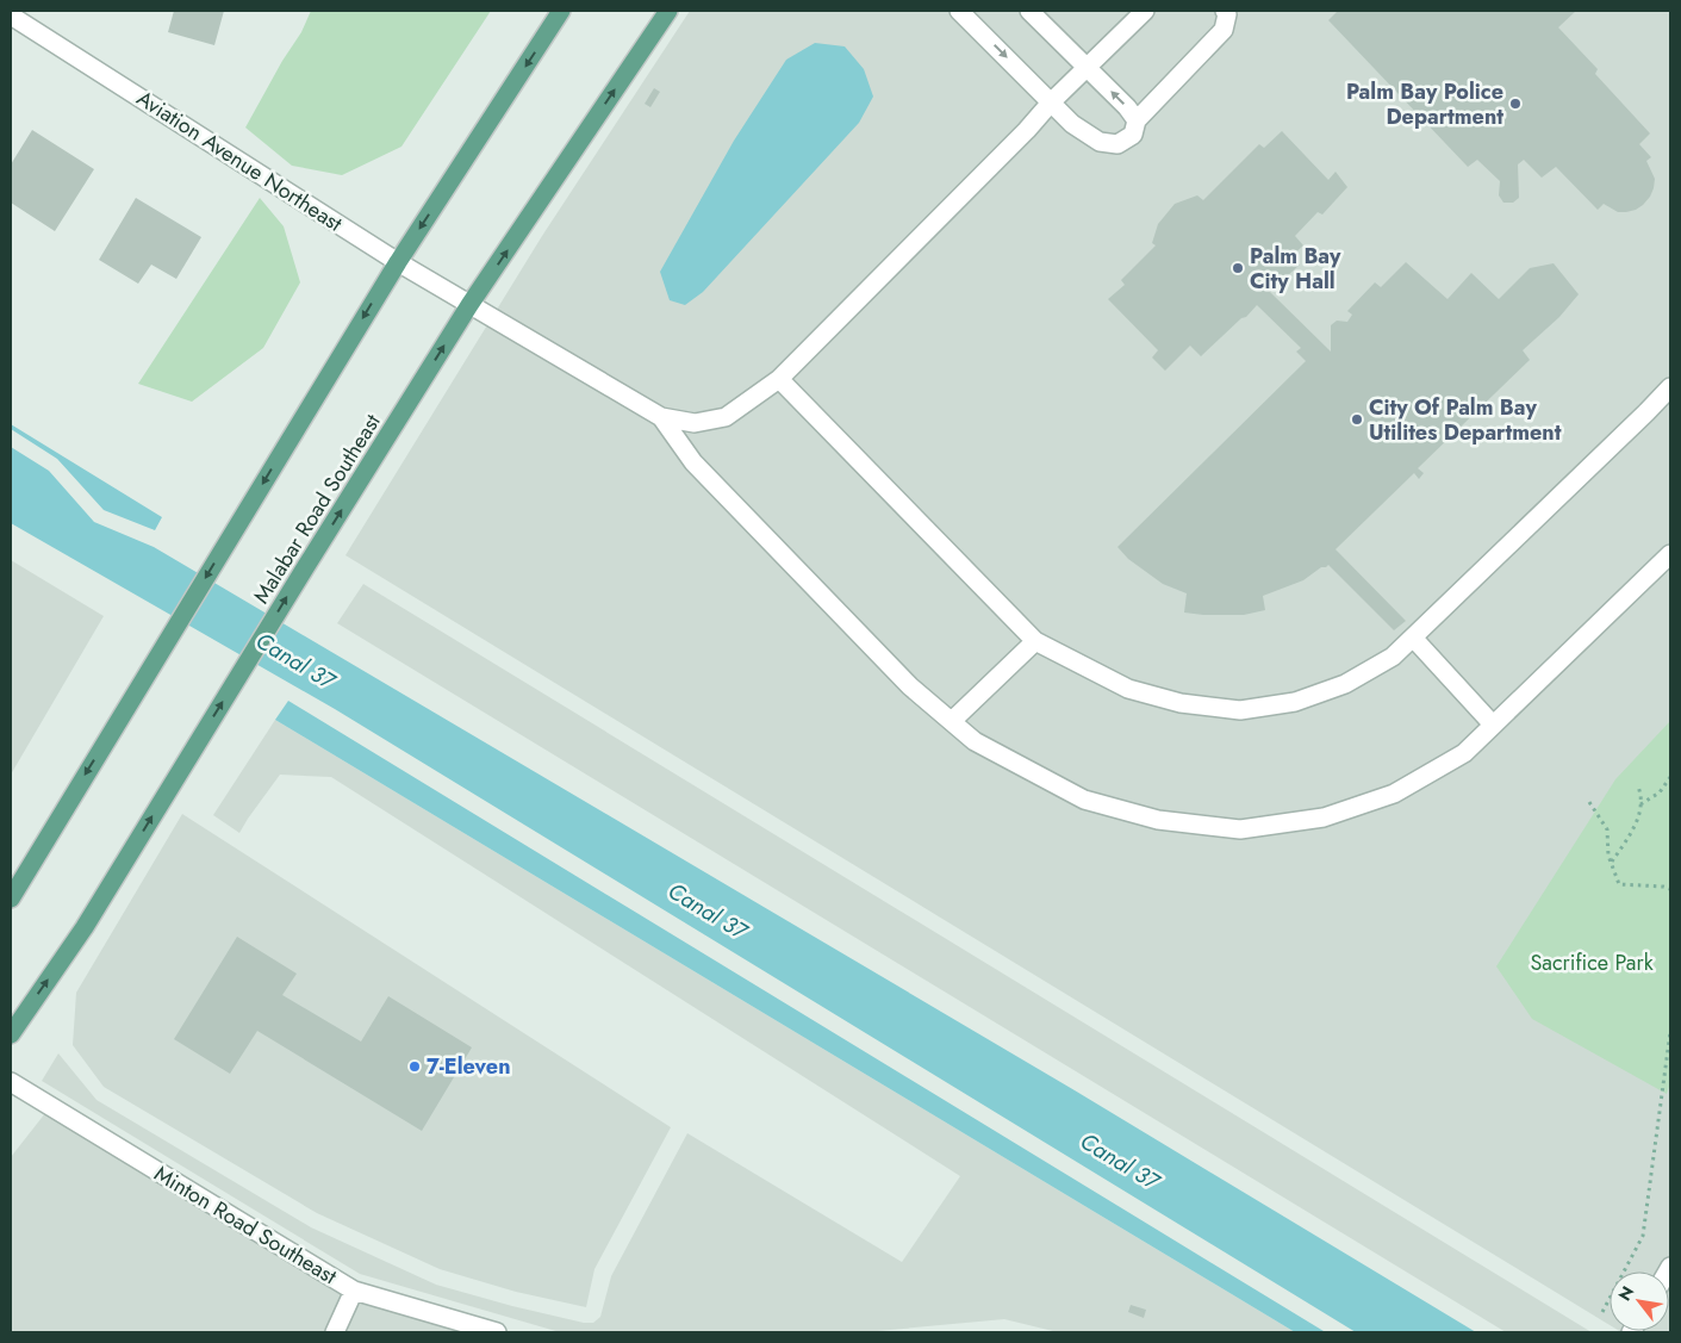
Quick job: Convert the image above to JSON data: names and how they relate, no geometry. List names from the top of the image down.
{
  "streets": {
    "main road": ["Malabar Road Southeast"],
    "street": ["Aviation Avenue Northeast", "Minton Road Southeast"]
  },
  "crossings": [
    ["Aviation Avenue Northeast", "Malabar Road Southeast"]
  ],
  "water": ["Canal 37"],
  "parks": ["Sacrifice Park"],
  "places": [
    "Palm Bay Police Department",
    "Palm Bay City Hall",
    "City Of Palm Bay Utilites Department",
    "7-Eleven"
  ],
  "north": "top left"
}
